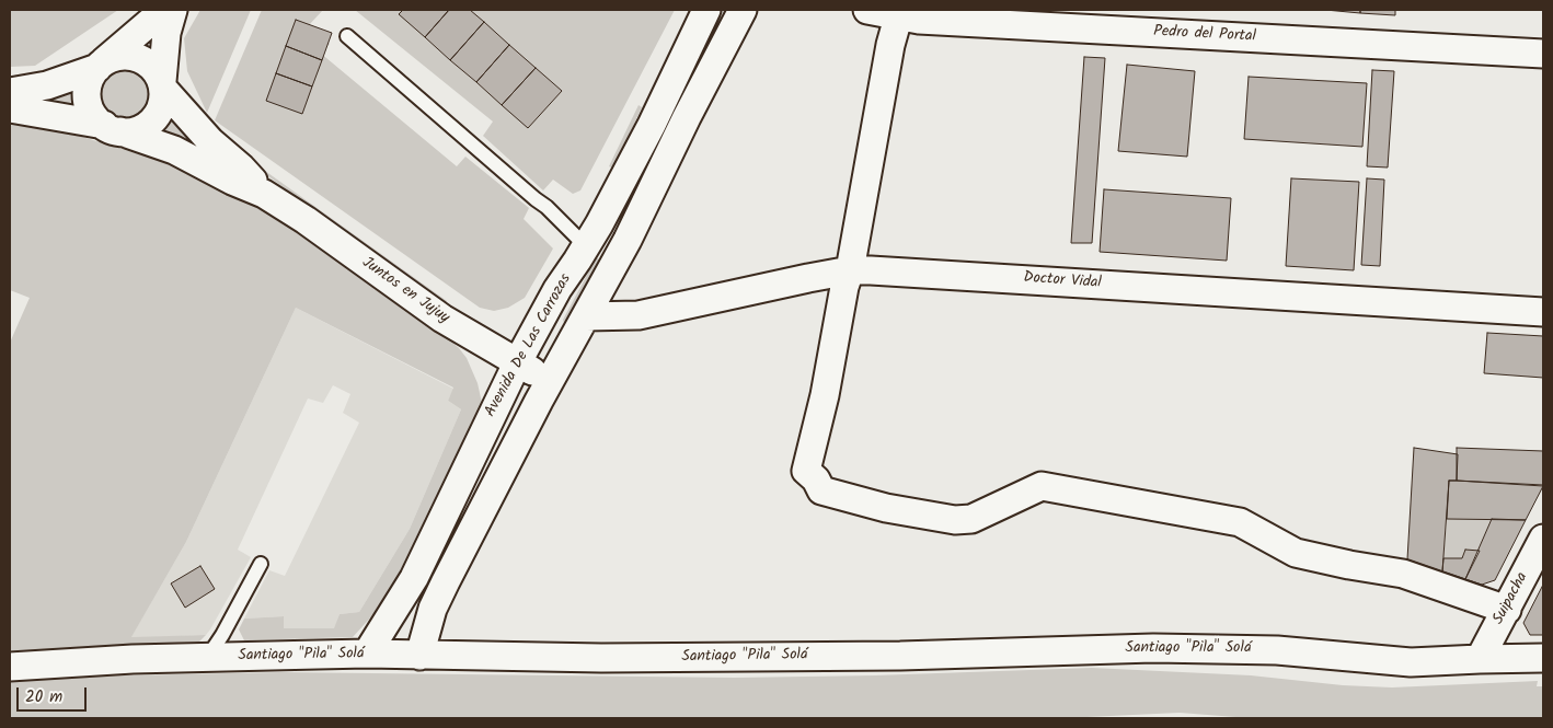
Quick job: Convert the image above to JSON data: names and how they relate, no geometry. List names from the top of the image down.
{
  "streets": {
    "street": [
      "Pedro del Portal",
      "Doctor Vidal",
      "Juntos en Jujuy",
      "Avenida De Las Carrozas",
      "Suipacha",
      "Santiago \"Pila\" Solá"
    ]
  },
  "crossings": [
    ["Doctor Vidal", "Avenida De Las Carrozas"],
    ["Juntos en Jujuy", "Avenida De Las Carrozas"],
    ["Avenida De Las Carrozas", "Santiago \"Pila\" Solá"],
    ["Suipacha", "Santiago \"Pila\" Solá"]
  ],
  "scale_bar": "20 m"
}
